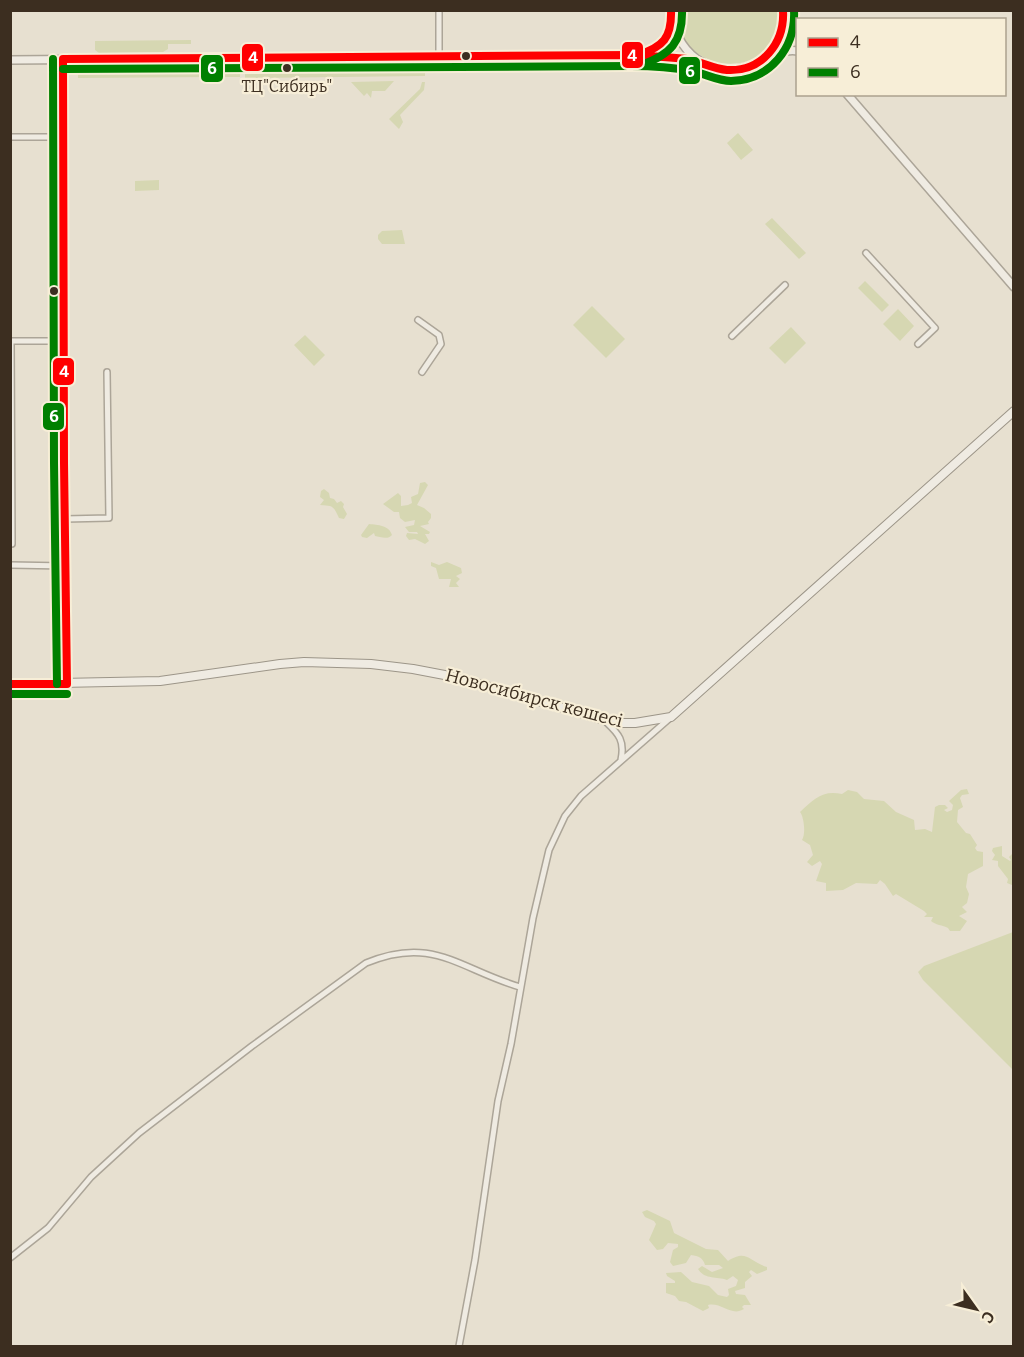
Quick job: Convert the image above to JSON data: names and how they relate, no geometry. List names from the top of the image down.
{
  "streets": {
    "main road": ["Новосибирск көшесі"]
  },
  "places": ["ТЦ\"Сибирь\""],
  "lines": ["transit line 4", "transit line 6"],
  "legend": ["4", "6"],
  "north": "bottom right"
}
